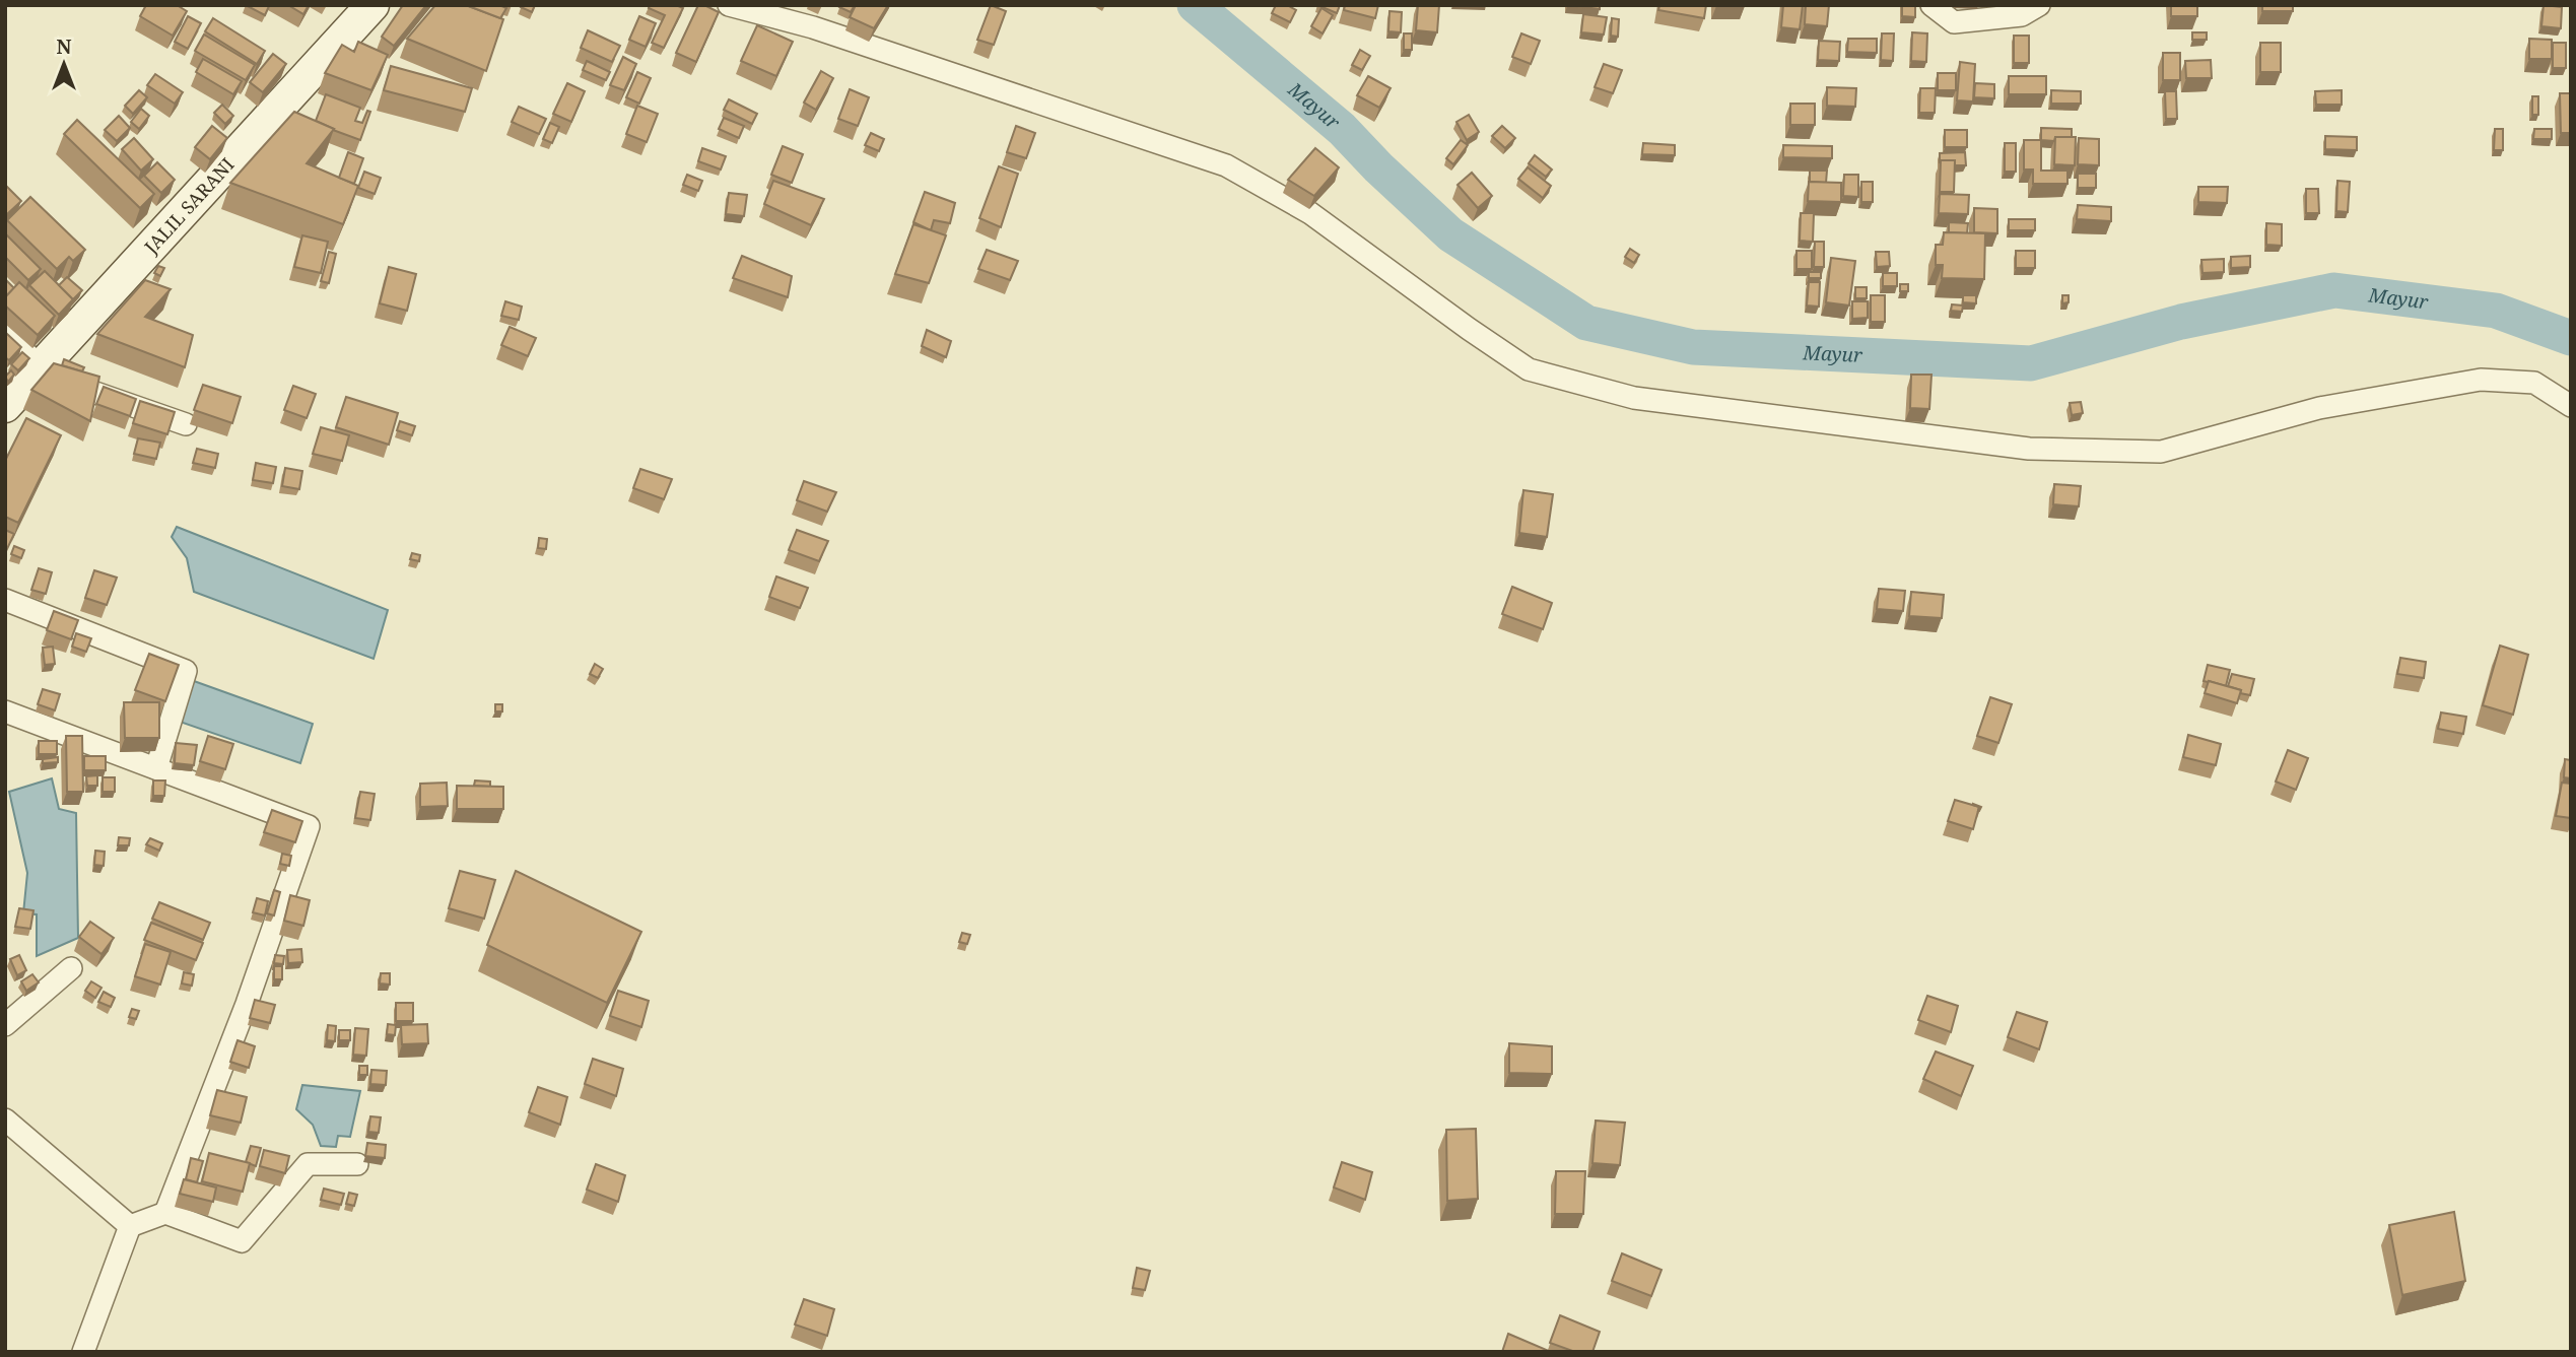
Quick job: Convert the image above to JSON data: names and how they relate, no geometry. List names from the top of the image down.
{
  "streets": {
    "main road": ["JALIL SARANI"]
  },
  "water": ["Mayur"],
  "north": "top"
}
